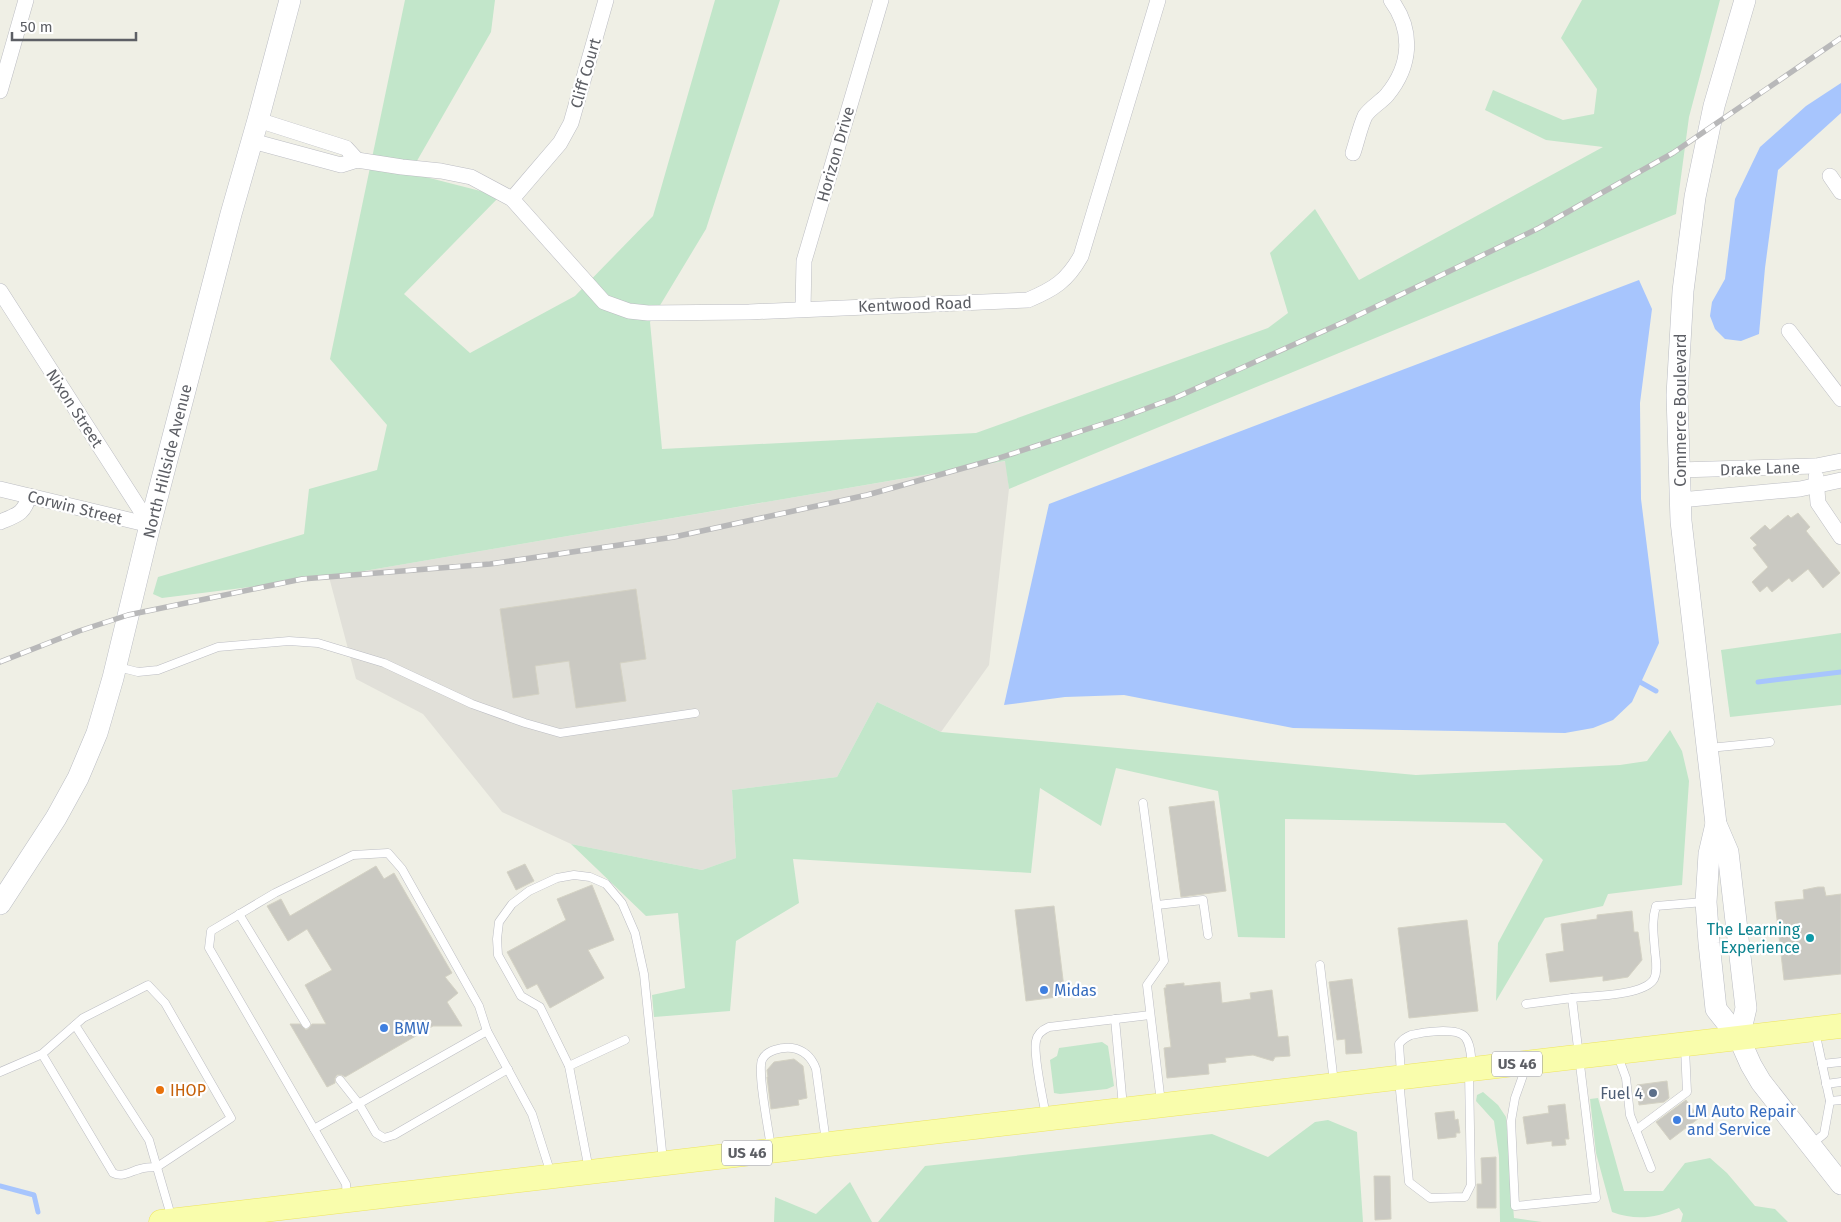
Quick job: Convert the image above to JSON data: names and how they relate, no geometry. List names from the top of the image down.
{
  "streets": {
    "main road": ["Commerce Boulevard", "North Hillside Avenue", "US 46"],
    "street": [
      "Cliff Court",
      "Horizon Drive",
      "Kentwood Road",
      "Nixon Street",
      "Drake Lane",
      "Corwin Street"
    ]
  },
  "crossings": [
    ["Cliff Court", "Kentwood Road"],
    ["Horizon Drive", "Kentwood Road"],
    ["Kentwood Road", "North Hillside Avenue"],
    ["Nixon Street", "North Hillside Avenue"],
    ["Nixon Street", "Corwin Street"],
    ["Commerce Boulevard", "Drake Lane"],
    ["Commerce Boulevard", "US 46"],
    ["North Hillside Avenue", "Corwin Street"]
  ],
  "places": [
    "The Learning Experience",
    "Midas",
    "BMW",
    "IHOP",
    "Fuel 4",
    "LM Auto Repair and Service"
  ],
  "scale_bar": "50 m"
}
